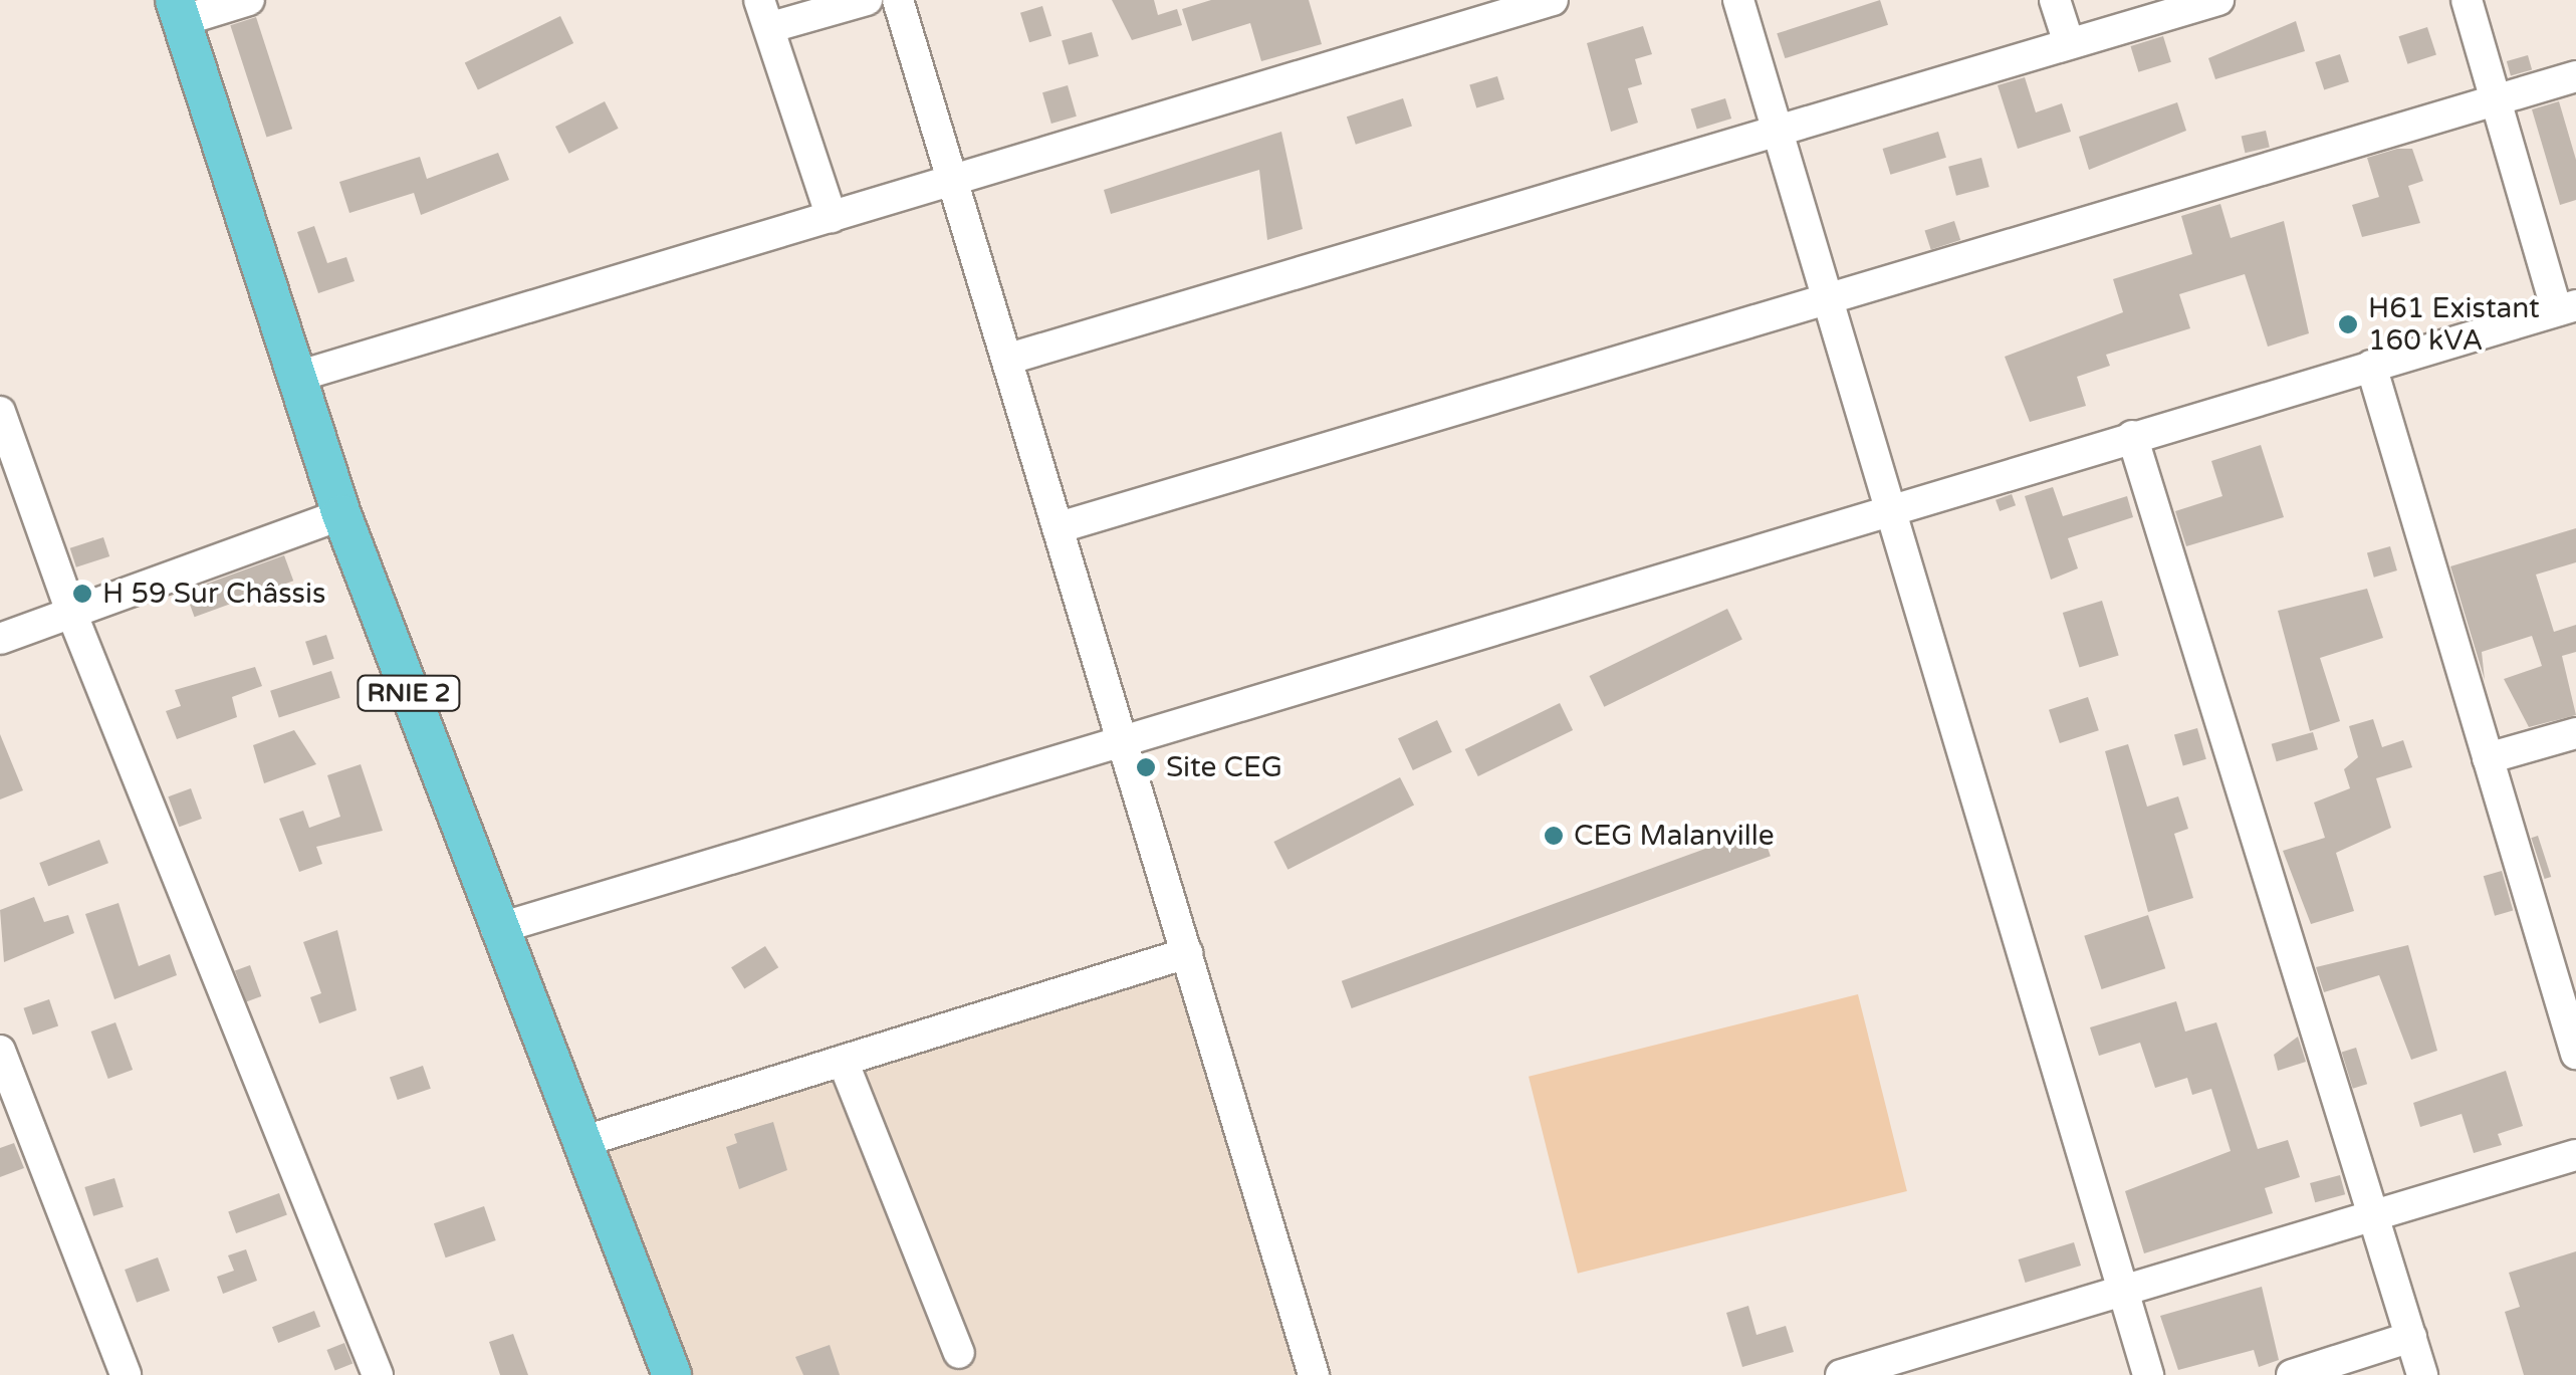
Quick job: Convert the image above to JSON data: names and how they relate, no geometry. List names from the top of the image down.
{
  "streets": {
    "main road": ["RNIE 2"]
  },
  "places": [
    "H61 Existant 160 kVA",
    "H 59 Sur Châssis",
    "Site CEG",
    "CEG Malanville"
  ]
}
